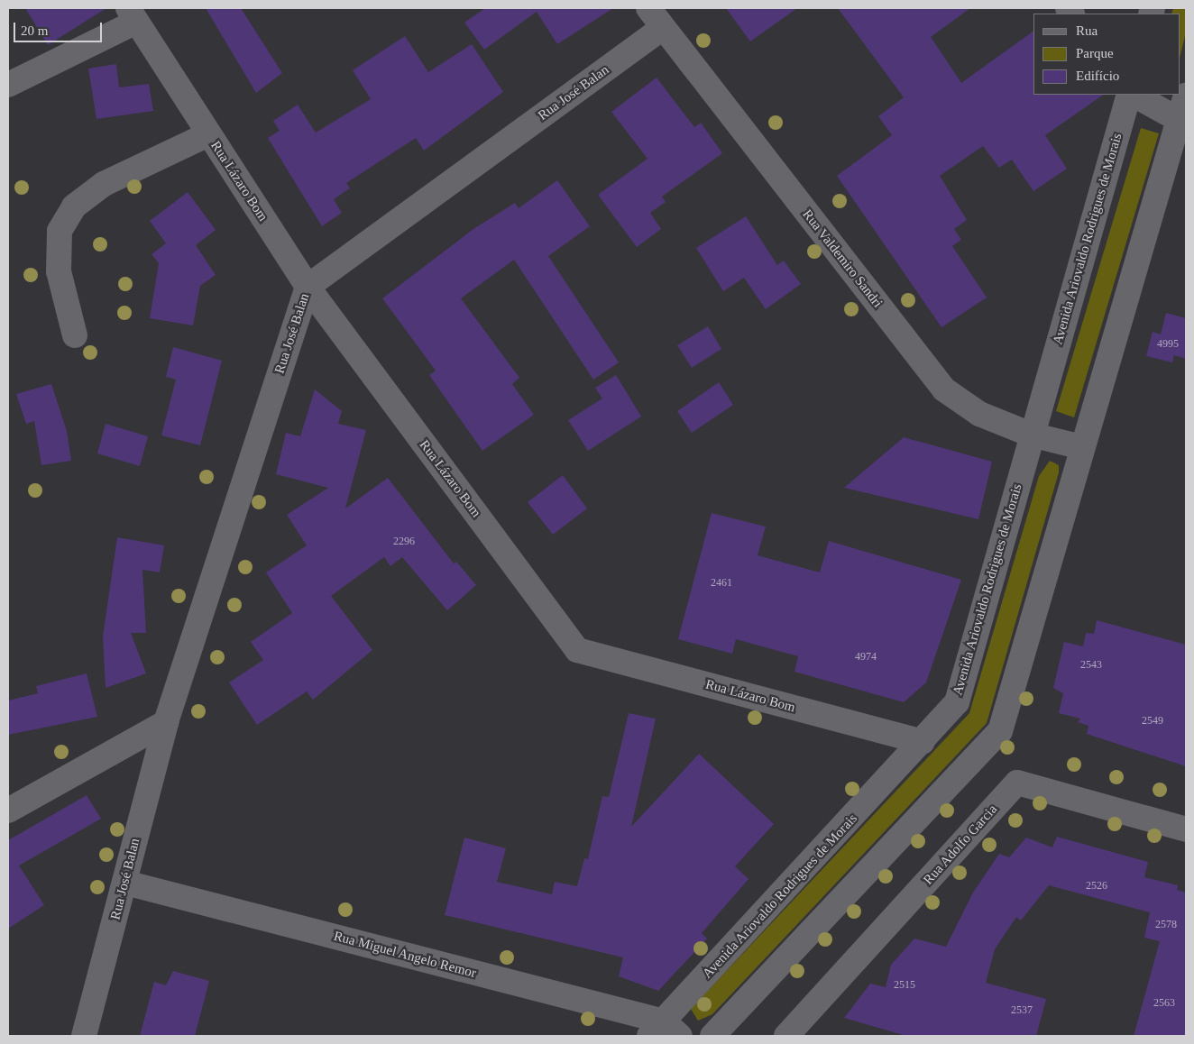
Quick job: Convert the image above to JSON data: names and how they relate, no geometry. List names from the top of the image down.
{
  "streets": {
    "street": [
      "Rua José Balan",
      "Rua Lázaro Bom",
      "Avenida Ariovaldo Rodrigues de Morais",
      "Rua Valdemiro Sandri",
      "Rua Adolfo Garcia",
      "Rua Miguel Angelo Remor"
    ]
  },
  "crossings": [
    ["Rua José Balan", "Rua Lázaro Bom"],
    ["Rua José Balan", "Rua Valdemiro Sandri"],
    ["Rua José Balan", "Rua Miguel Angelo Remor"],
    ["Rua Lázaro Bom", "Avenida Ariovaldo Rodrigues de Morais"],
    ["Avenida Ariovaldo Rodrigues de Morais", "Rua Valdemiro Sandri"],
    ["Avenida Ariovaldo Rodrigues de Morais", "Rua Miguel Angelo Remor"]
  ],
  "house_numbers": [
    "4995",
    "2296",
    "2461",
    "4974",
    "2543",
    "2549",
    "2526",
    "2578",
    "2515",
    "2563",
    "2537"
  ],
  "legend": ["Rua", "Parque", "Edifício"],
  "scale_bar": "20 m"
}
